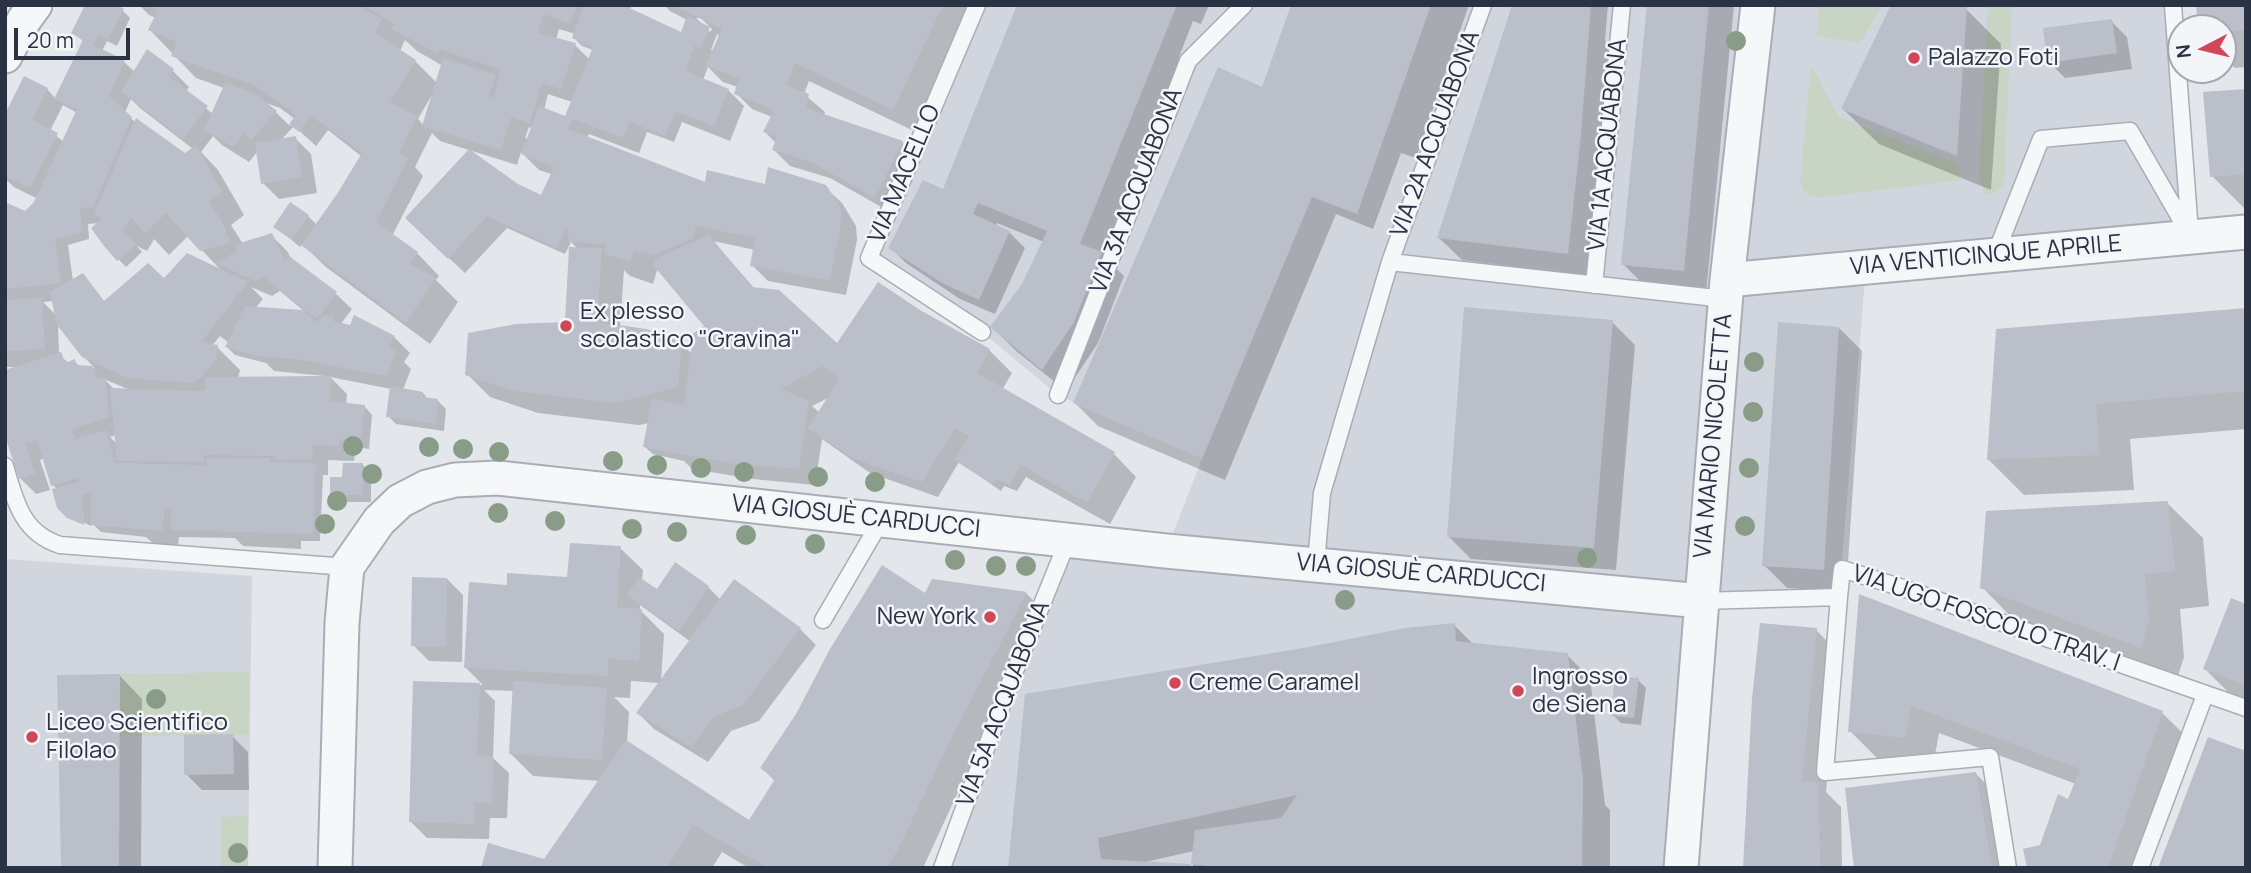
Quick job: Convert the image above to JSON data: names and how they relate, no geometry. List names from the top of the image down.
{
  "streets": {
    "street": ["VIA VENTICINQUE APRILE", "VIA MARIO NICOLETTA", "VIA GIOSUÈ CARDUCCI"],
    "lane": [
      "VIA 2A ACQUABONA",
      "VIA 1A ACQUABONA",
      "VIA MACELLO",
      "VIA 3A ACQUABONA",
      "VIA UGO FOSCOLO TRAV. I",
      "VIA 5A ACQUABONA"
    ]
  },
  "crossings": [
    ["VIA 2A ACQUABONA", "VIA GIOSUÈ CARDUCCI"],
    ["VIA VENTICINQUE APRILE", "VIA MARIO NICOLETTA"],
    ["VIA MARIO NICOLETTA", "VIA GIOSUÈ CARDUCCI"],
    ["VIA MARIO NICOLETTA", "VIA UGO FOSCOLO TRAV. I"],
    ["VIA GIOSUÈ CARDUCCI", "VIA UGO FOSCOLO TRAV. I"],
    ["VIA GIOSUÈ CARDUCCI", "VIA 5A ACQUABONA"]
  ],
  "places": [
    "Palazzo Foti",
    "Ex plesso scolastico \"Gravina\"",
    "New York",
    "Creme Caramel",
    "Ingrosso de Siena",
    "Liceo Scientifico Filolao"
  ],
  "scale_bar": "20 m",
  "north": "left"
}
